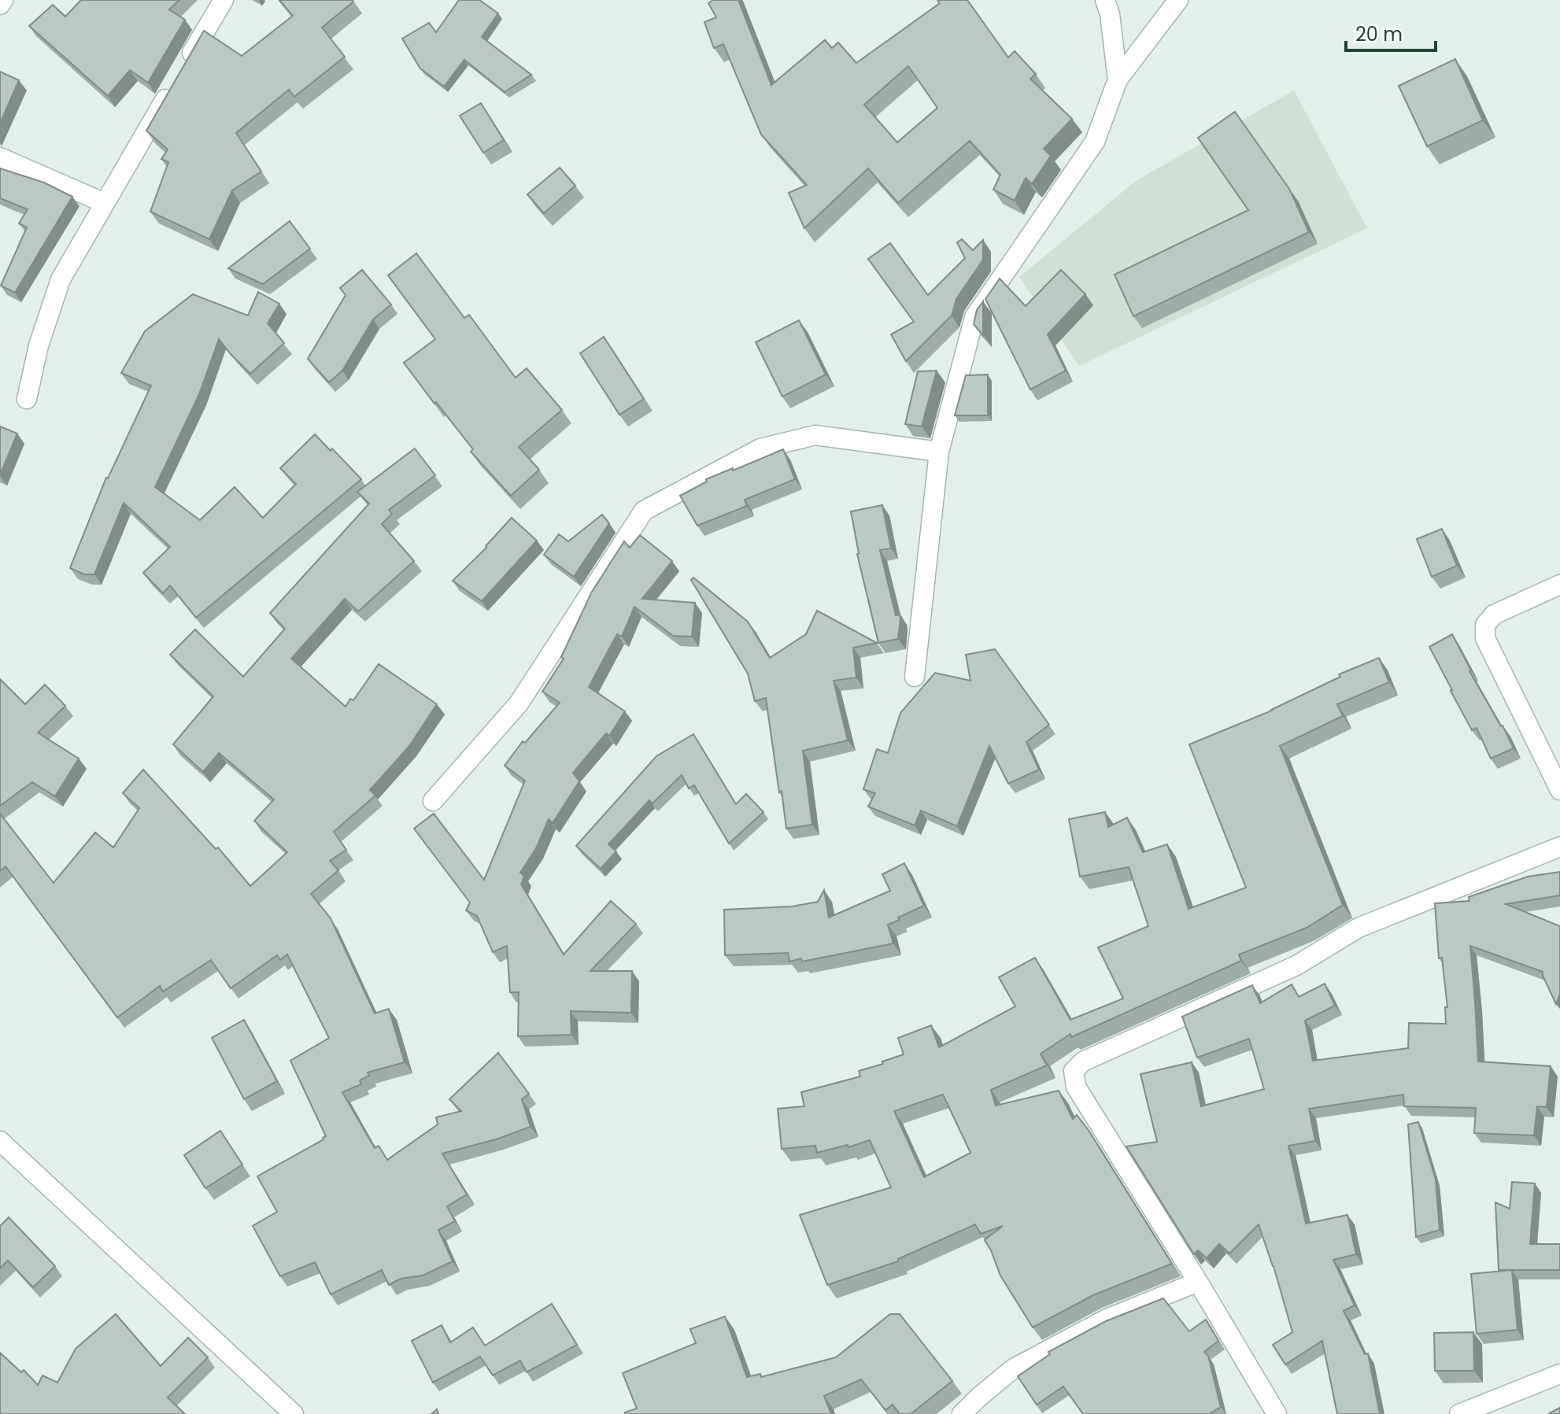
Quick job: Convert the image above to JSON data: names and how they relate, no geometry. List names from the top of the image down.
{
  "scale_bar": "20 m"
}
